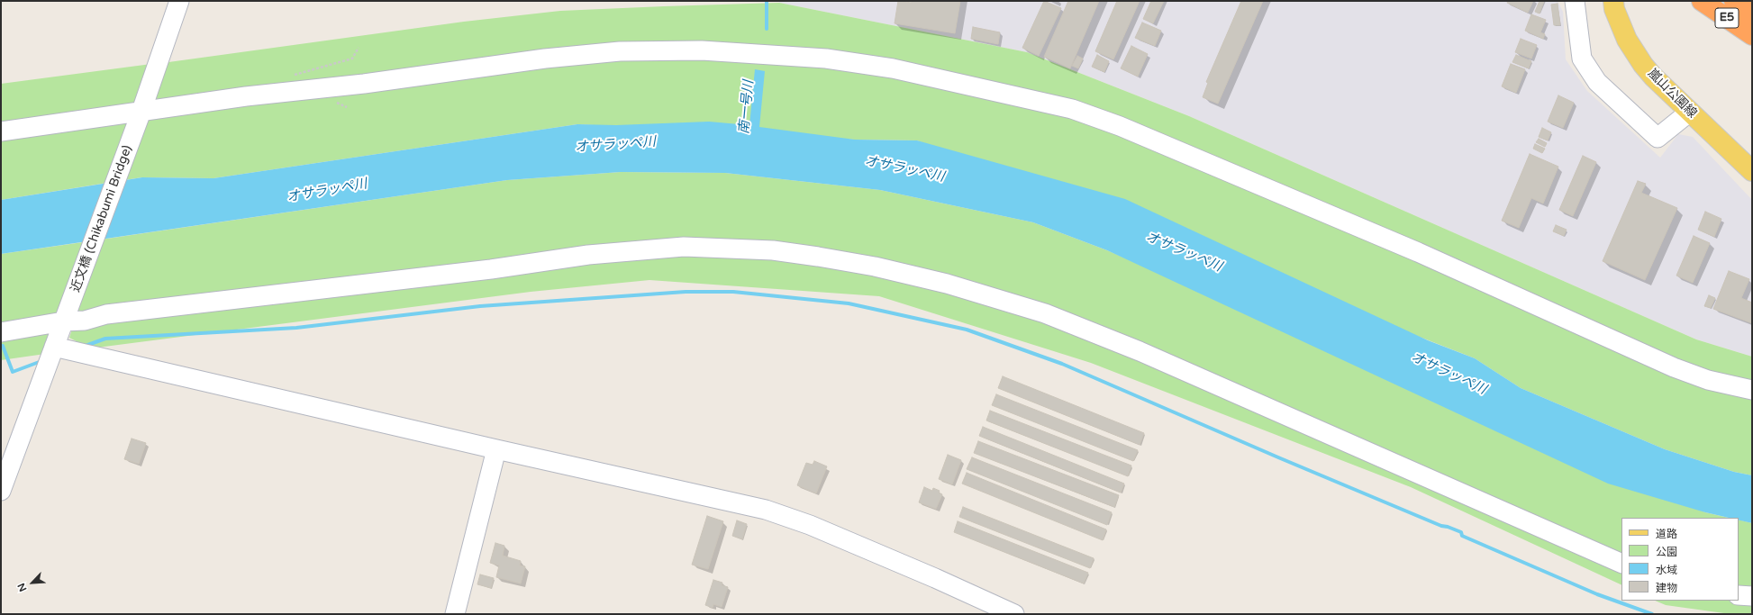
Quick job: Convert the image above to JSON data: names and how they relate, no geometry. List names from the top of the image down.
{
  "streets": {
    "highway": ["E5"],
    "main road": ["嵐山公園線"],
    "street": ["近文橋 (Chikabumi Bridge)"]
  },
  "water": ["南一号川", "オサラッペ川"],
  "legend": [
    "道路",
    "公園",
    "水域",
    "建物"
  ],
  "north": "bottom left"
}
